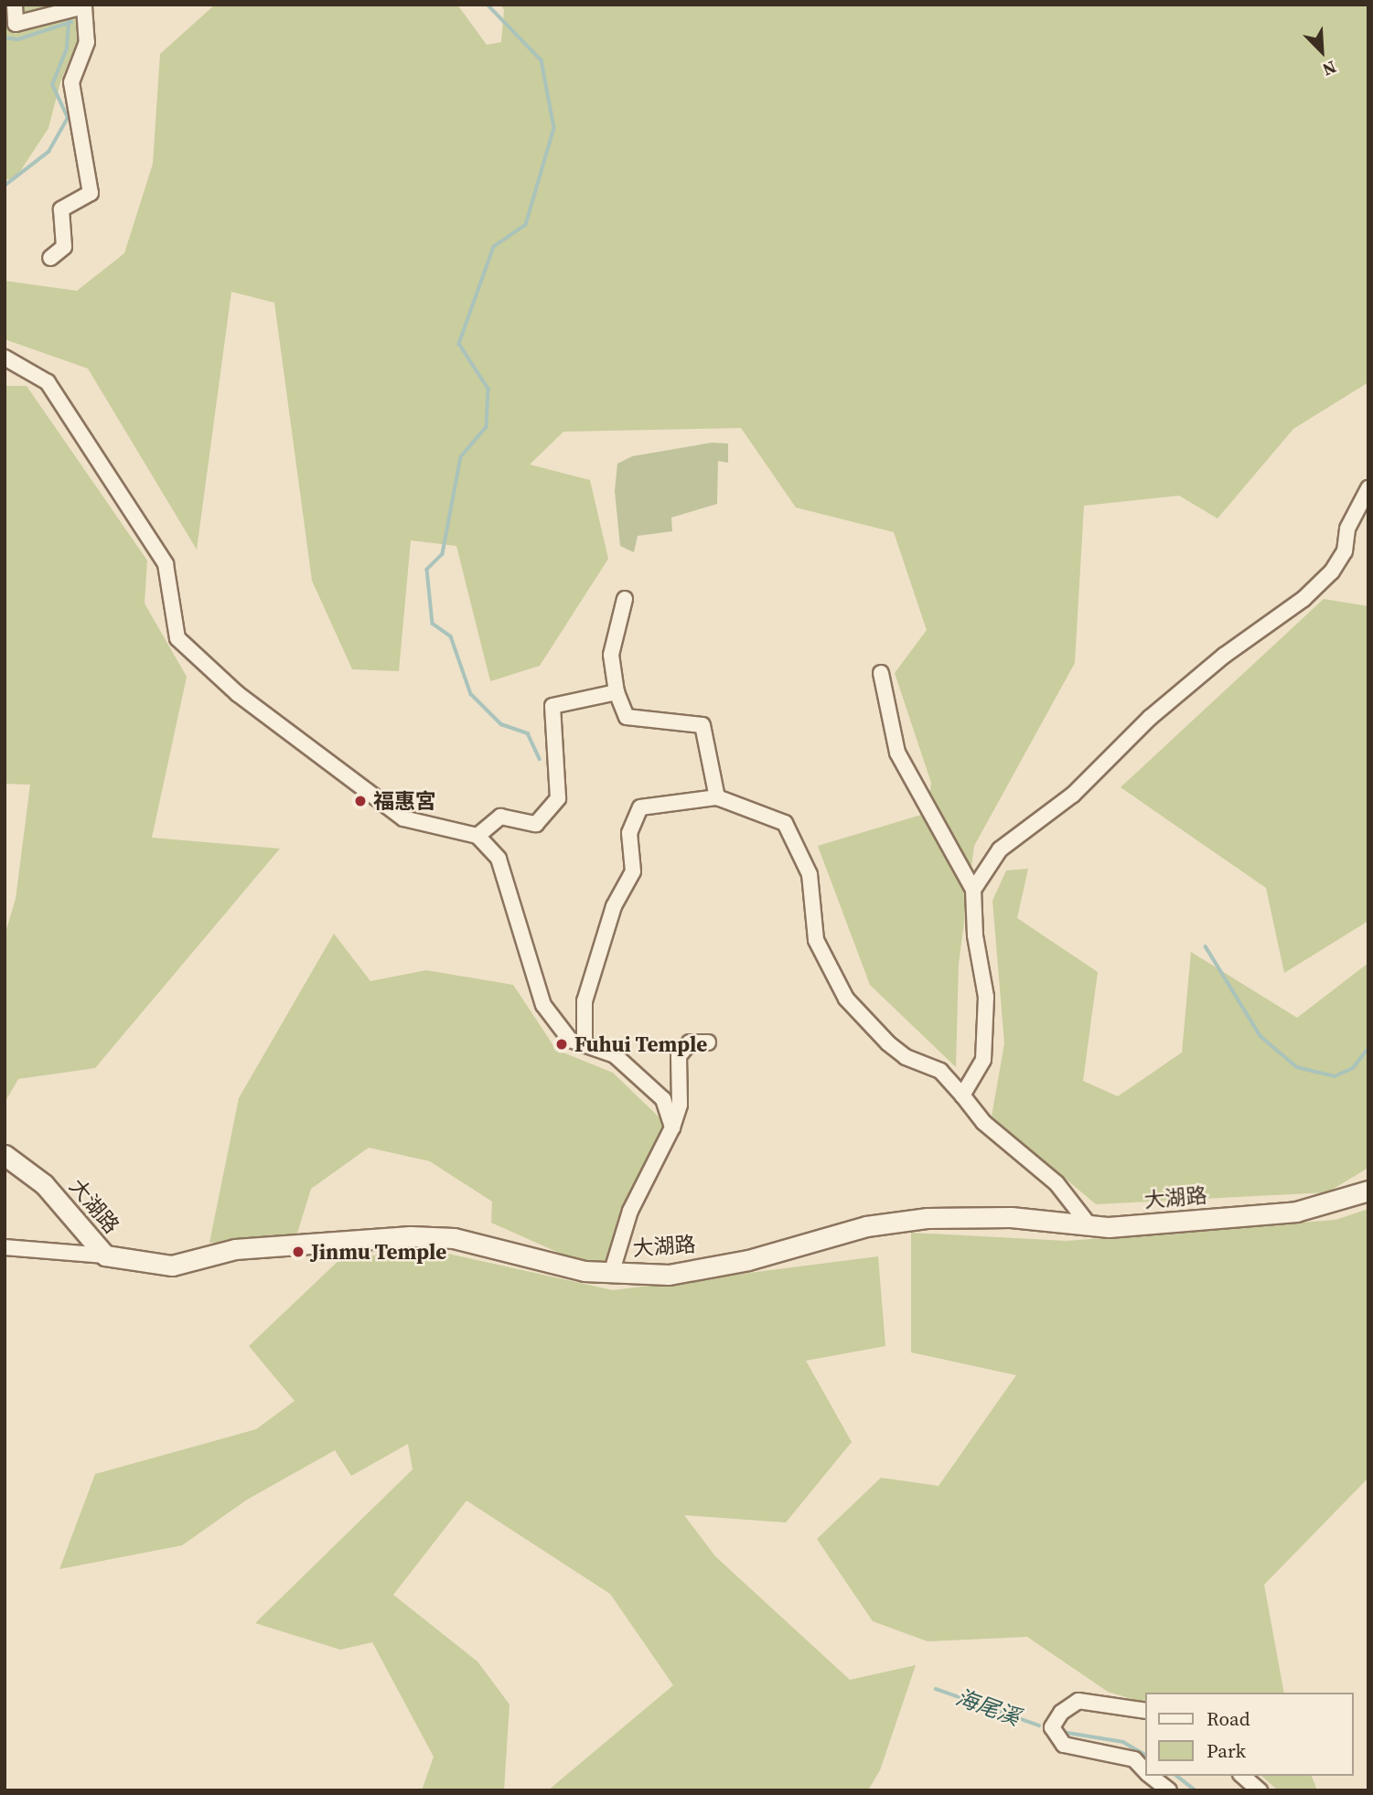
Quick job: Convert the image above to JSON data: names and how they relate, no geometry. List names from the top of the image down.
{
  "streets": {
    "street": ["大湖路"]
  },
  "water": ["海尾溪"],
  "places": ["福惠宮", "Fuhui Temple", "Jinmu Temple"],
  "legend": ["Road", "Park"],
  "north": "bottom right"
}
